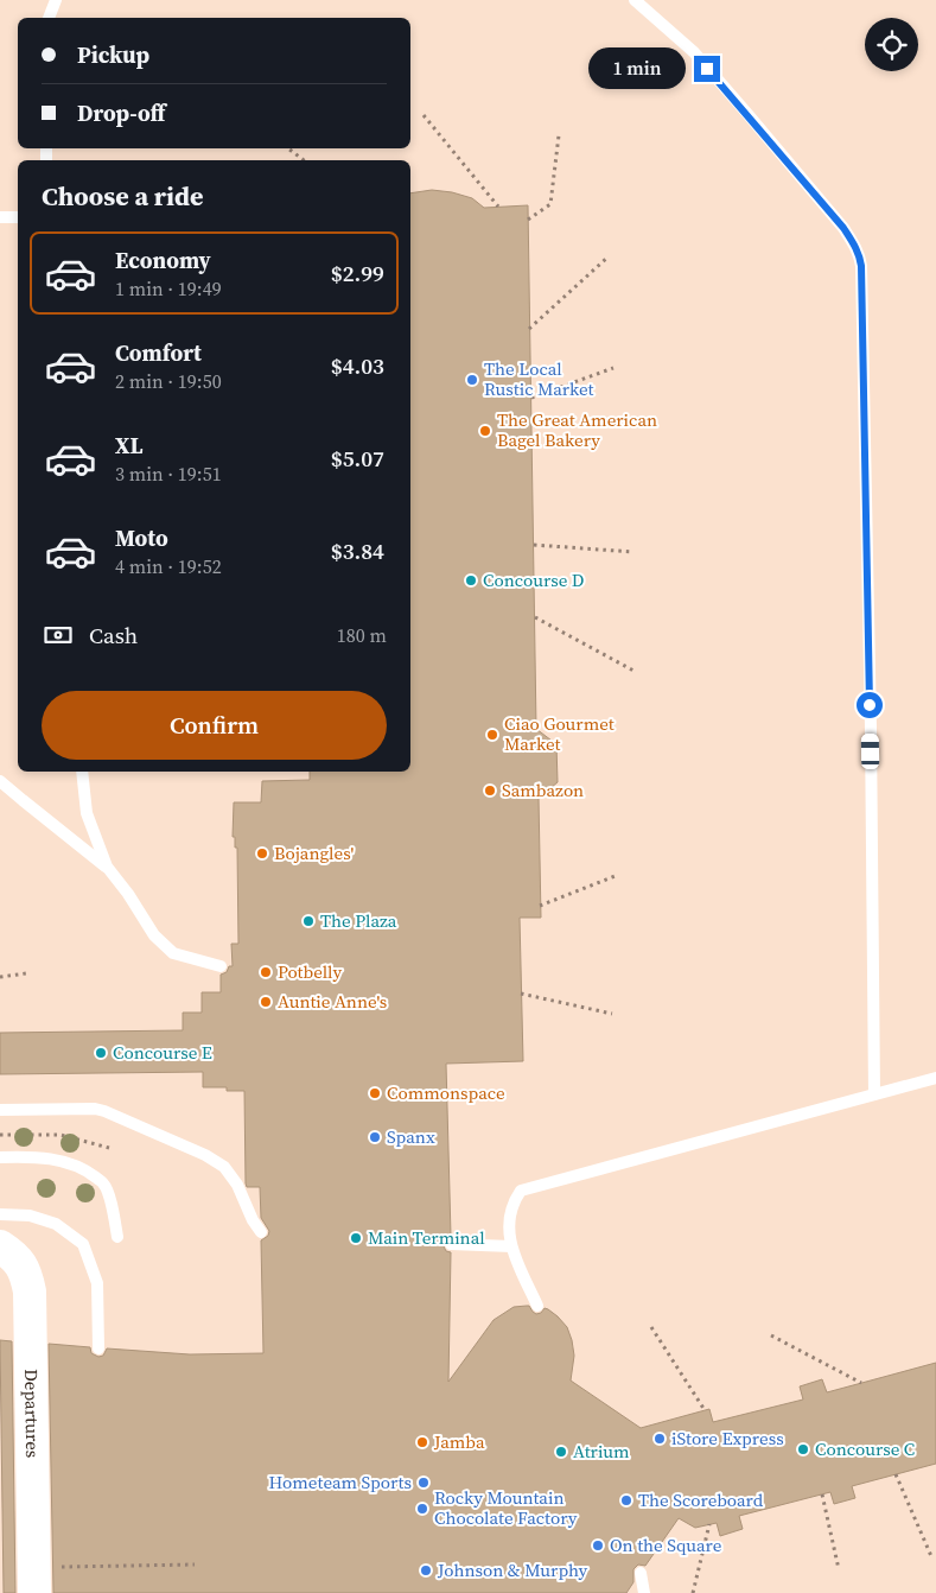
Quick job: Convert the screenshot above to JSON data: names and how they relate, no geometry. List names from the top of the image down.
{
  "streets": {
    "main road": ["Departures"]
  },
  "places": [
    "The Local Rustic Market",
    "The Great American Bagel Bakery",
    "Concourse D",
    "Ciao Gourmet Market",
    "Sambazon",
    "Bojangles'",
    "The Plaza",
    "Potbelly",
    "Auntie Anne's",
    "Concourse E",
    "Commonspace",
    "Spanx",
    "Main Terminal",
    "iStore Express",
    "Jamba",
    "Concourse C",
    "Atrium",
    "Hometeam Sports",
    "The Scoreboard",
    "Rocky Mountain Chocolate Factory",
    "On the Square",
    "Johnson & Murphy"
  ],
  "page": {
    "banner": ["Pickup", "Drop-off"],
    "bubble": "1 min",
    "heading": "Choose a ride",
    "list": [
      {
        "name": "Economy",
        "note": "1 min · 19:49",
        "value": "$2.99"
      },
      {
        "name": "Comfort",
        "note": "2 min · 19:50",
        "value": "$4.03"
      },
      {
        "name": "XL",
        "note": "3 min · 19:51",
        "value": "$5.07"
      },
      {
        "name": "Moto",
        "note": "4 min · 19:52",
        "value": "$3.84"
      }
    ],
    "pay": ["Cash", "180 m"],
    "buttons": "Confirm"
  }
}
